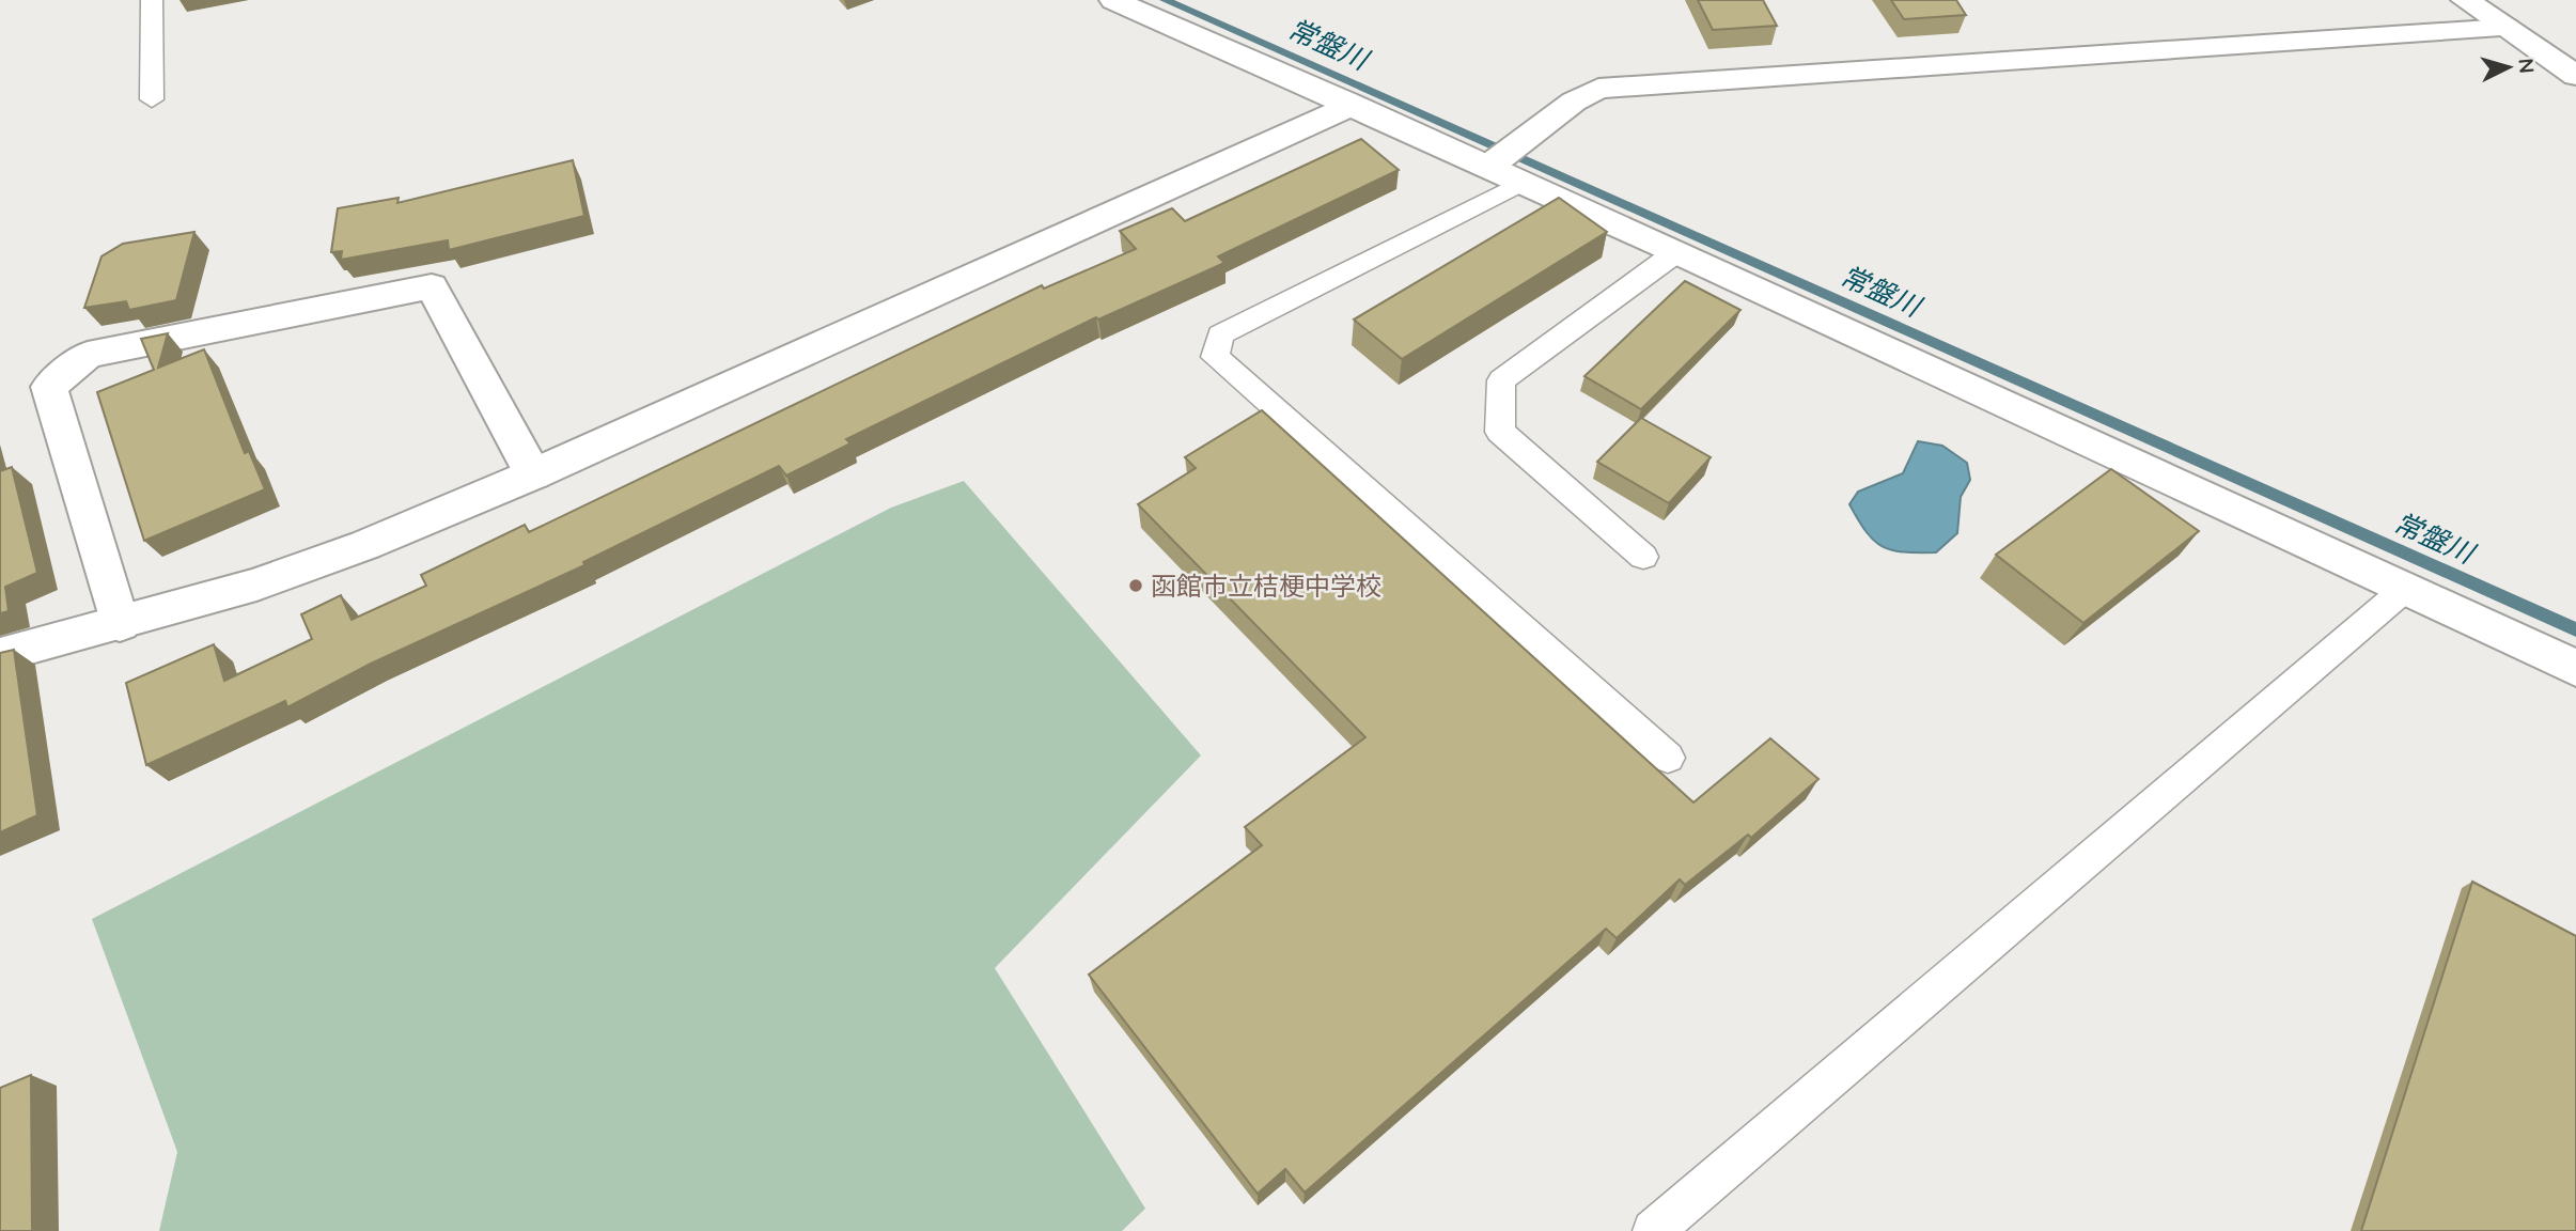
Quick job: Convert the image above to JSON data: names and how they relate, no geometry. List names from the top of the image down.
{
  "water": ["常盤川"],
  "places": ["函館市立桔梗中学校"],
  "north": "right"
}
